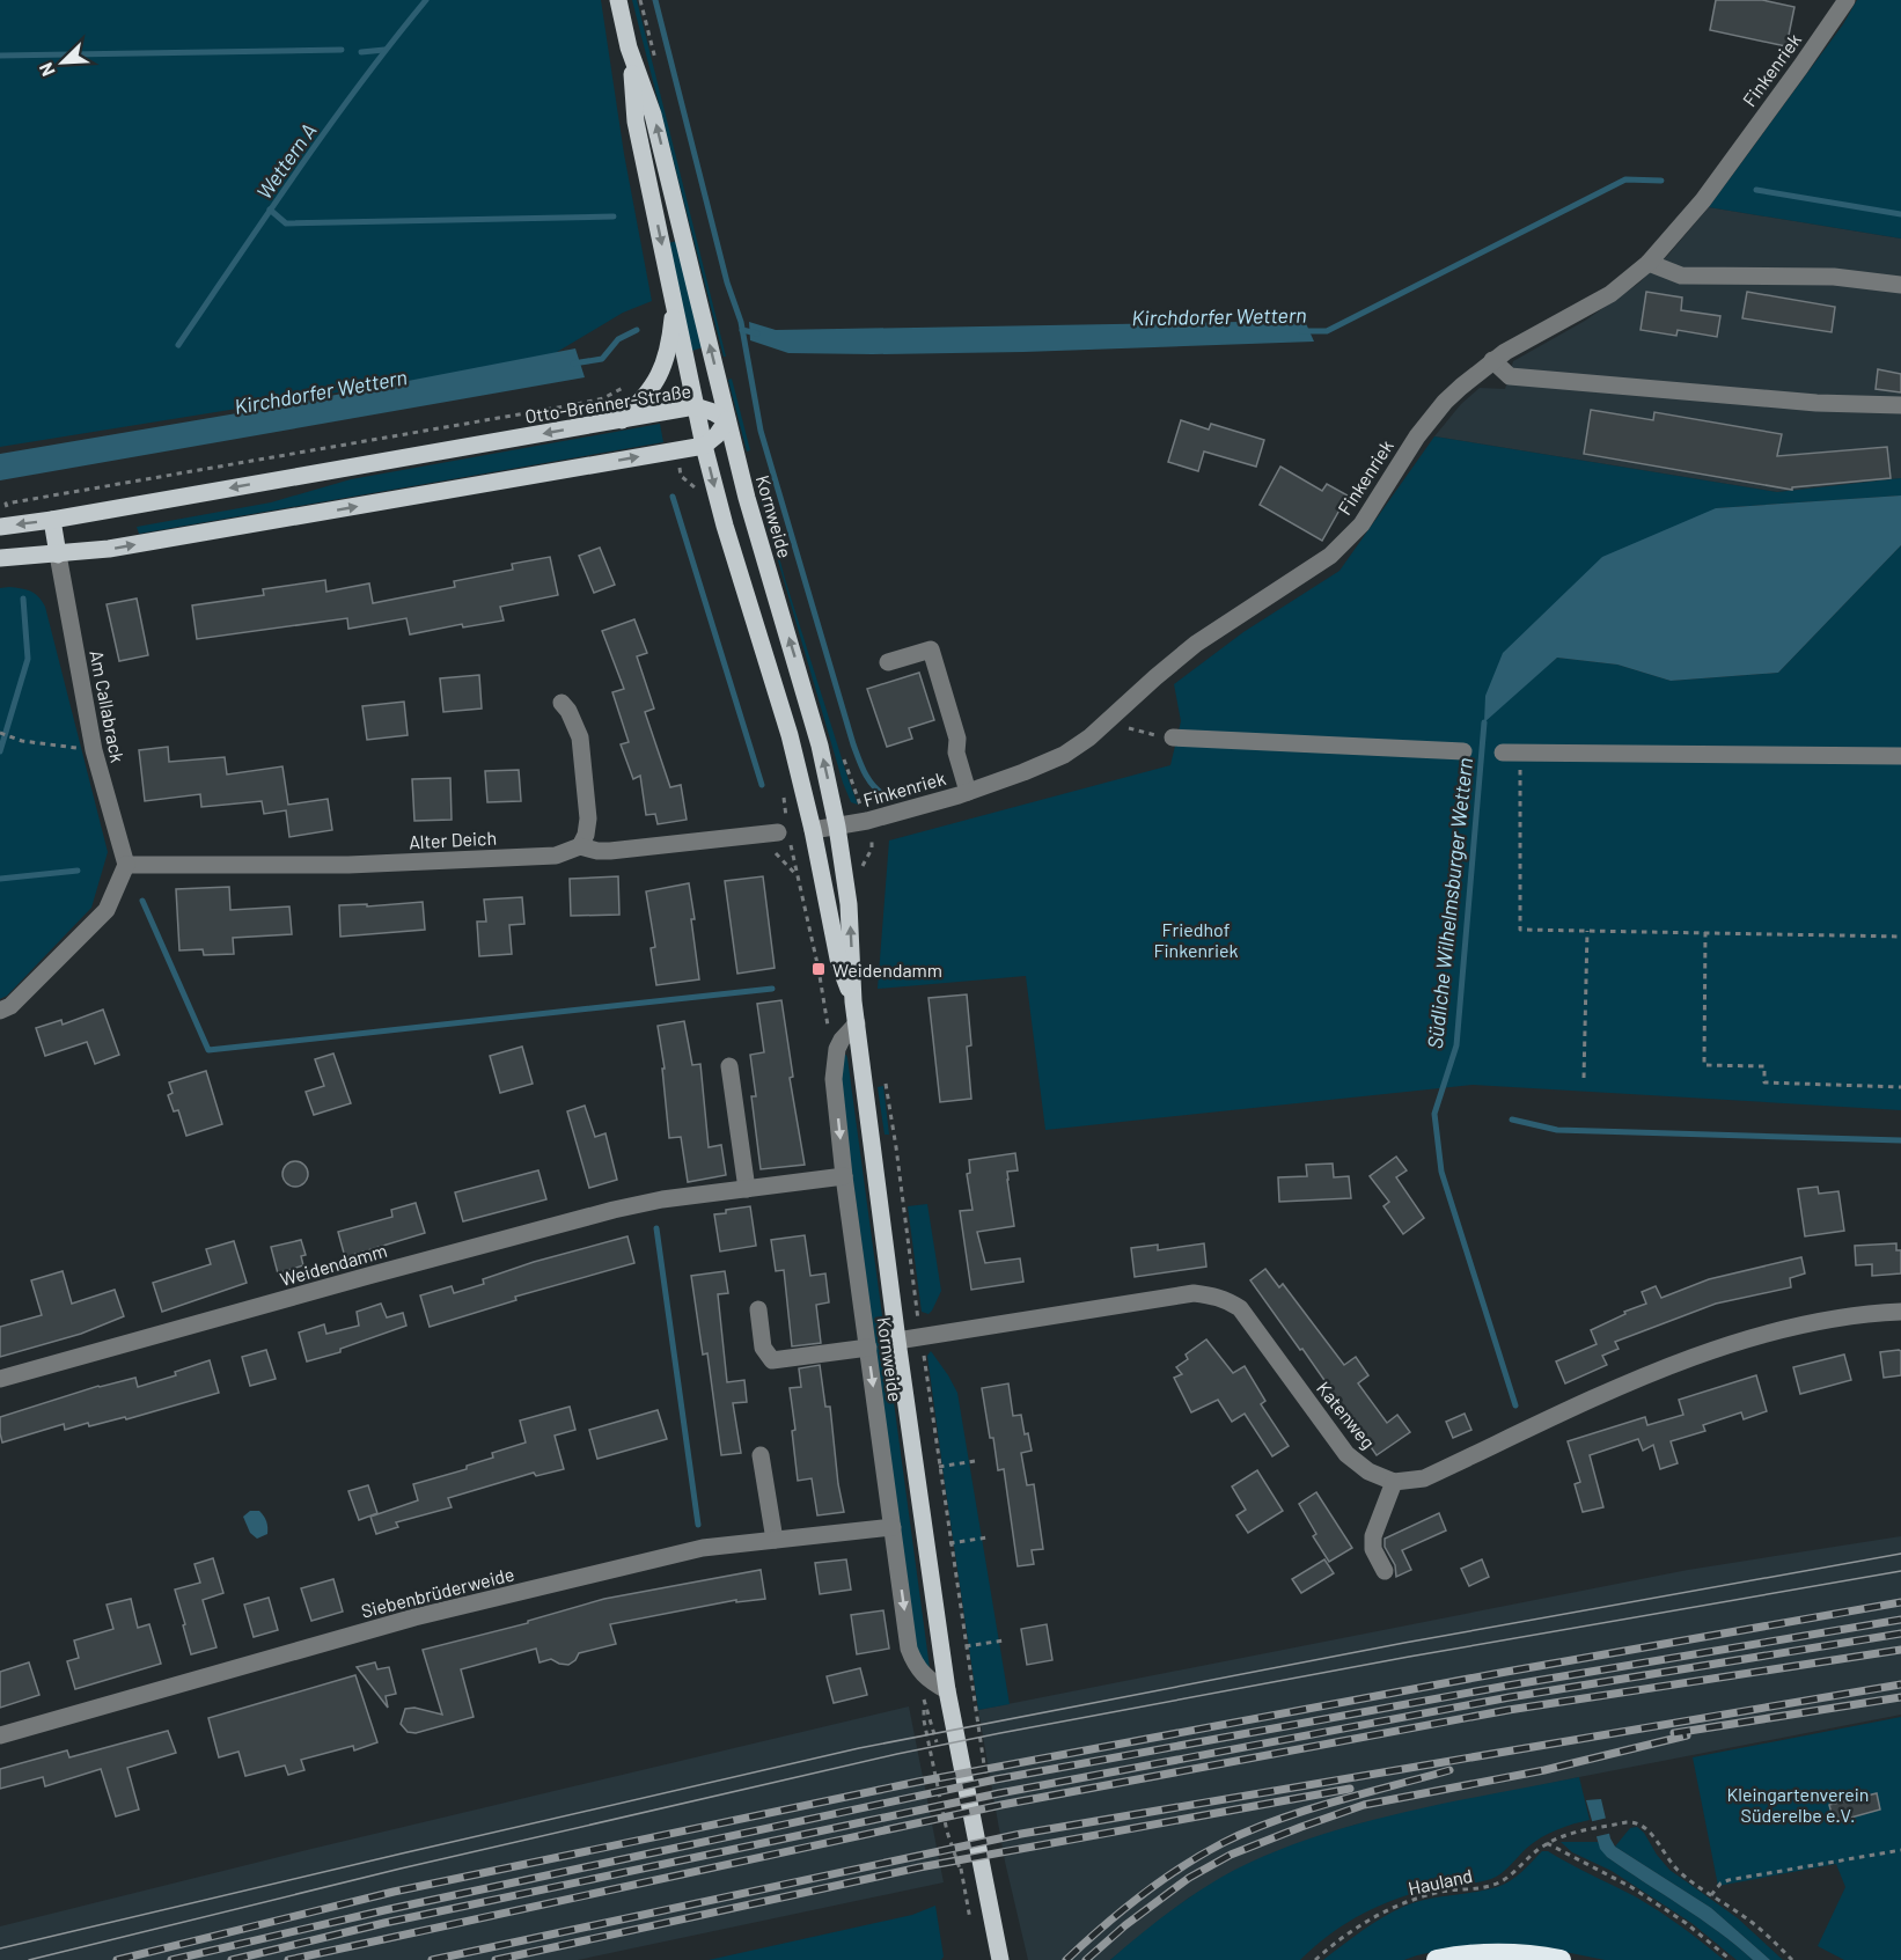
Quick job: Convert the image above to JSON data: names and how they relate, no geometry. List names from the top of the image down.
{
  "streets": {
    "main road": ["Otto-Brenner-Straße", "Kornweide"],
    "street": [
      "Finkenriek",
      "Am Callabrack",
      "Alter Deich",
      "Weidendamm",
      "Katenweg",
      "Siebenbrüderweide"
    ],
    "path": ["Hauland"]
  },
  "crossings": [
    ["Finkenriek", "Kornweide"],
    ["Otto-Brenner-Straße", "Kornweide"],
    ["Kornweide", "Weidendamm"],
    ["Kornweide", "Katenweg"],
    ["Kornweide", "Siebenbrüderweide"],
    ["Am Callabrack", "Alter Deich"]
  ],
  "water": ["Wettern A", "Kirchdorfer Wettern", "Südliche Wilhelmsburger Wettern"],
  "parks": ["Friedhof Finkenriek", "Kleingartenverein Süderelbe e.V."],
  "places": {
    "transit": ["Weidendamm"]
  },
  "north": "bottom left"
}
